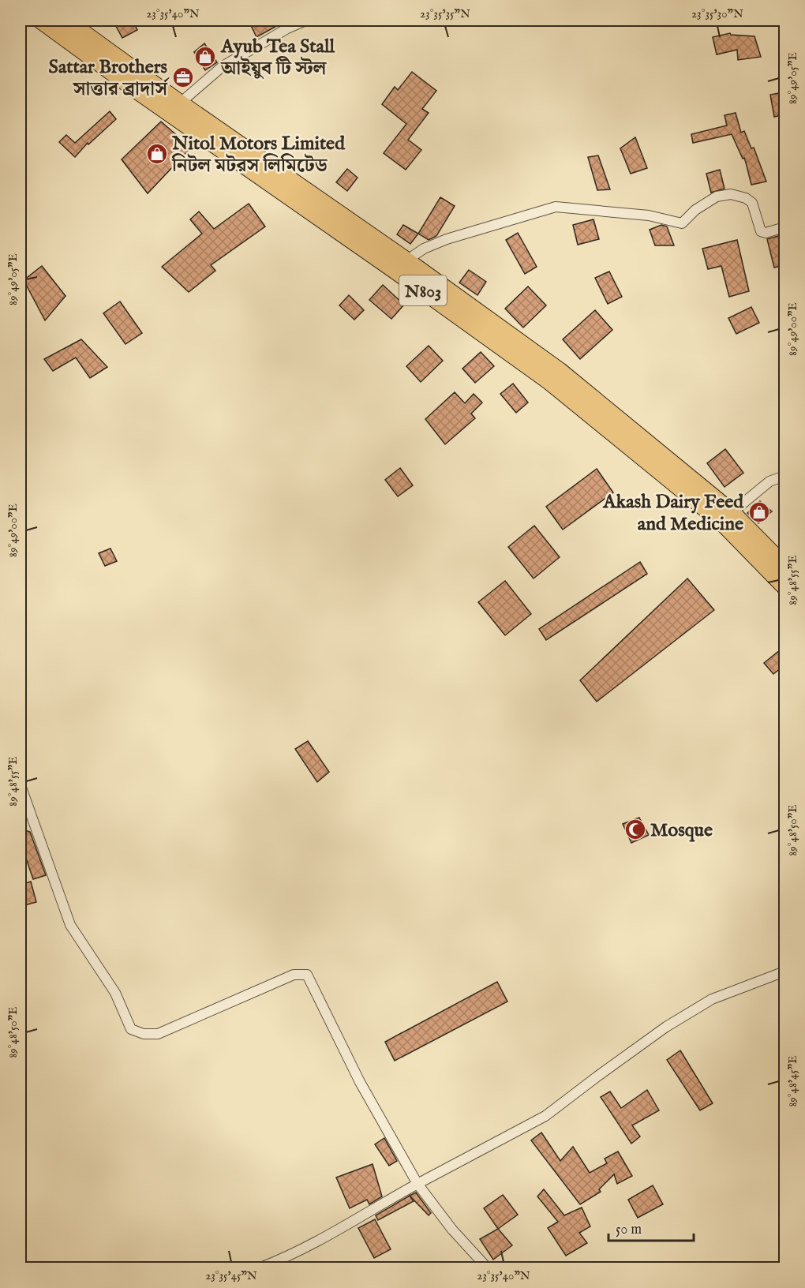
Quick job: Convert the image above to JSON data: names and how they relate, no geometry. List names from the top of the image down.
{
  "streets": {
    "highway": ["N803"]
  },
  "places": {
    "shop": ["Ayub Tea Stall আইয়ুব টি স্টল", "Nitol Motors Limited নিটল মটরস লিমিটেড", "Akash Dairy Feed and Medicine"],
    "office": ["Sattar Brothers সাত্তার ব্রাদার্স"],
    "mosque": ["Mosque"]
  },
  "scale_bar": "50 m",
  "coordinates": [
    "23°35'40\"N",
    "23°35'35\"N",
    "23°35'30\"N",
    "89°49'05\"E",
    "89°49'00\"E",
    "89°48'55\"E",
    "89°48'50\"E",
    "89°48'45\"E",
    "23°35'45\"N"
  ]
}
